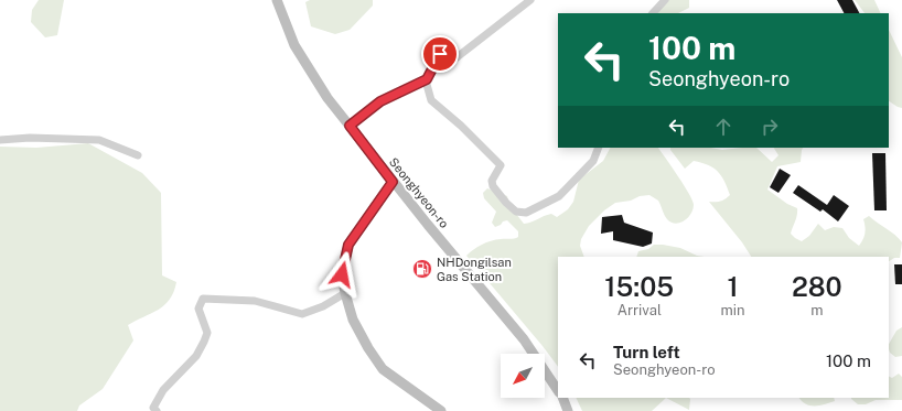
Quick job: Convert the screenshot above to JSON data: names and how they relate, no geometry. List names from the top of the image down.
{
  "streets": {
    "main road": ["Seonghyeon-ro"]
  },
  "places": {
    "fuel station": ["NHDongilsan Gas Station"]
  },
  "north": "bottom left",
  "page": {
    "turn": ["100 m", "Seonghyeon-ro"],
    "eta": [
      "15:05",
      "Arrival",
      "1",
      "min",
      "280",
      "m"
    ],
    "list": [
      {
        "name": "Turn left",
        "note": "Seonghyeon-ro",
        "value": "100 m"
      }
    ]
  }
}
